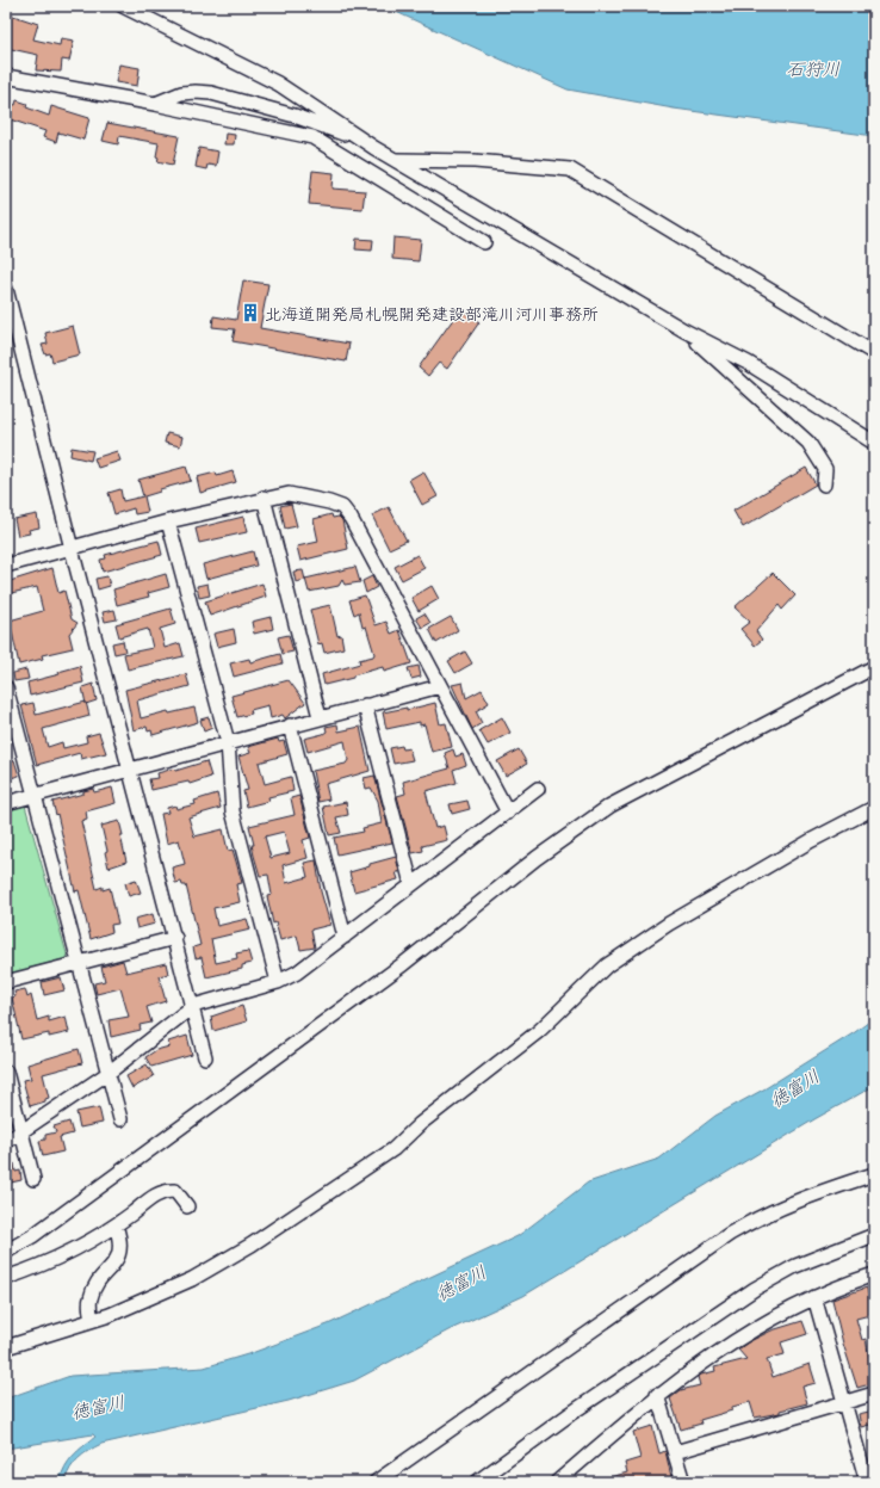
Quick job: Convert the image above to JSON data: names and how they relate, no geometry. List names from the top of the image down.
{
  "water": ["石狩川", "徳富川"],
  "places": {
    "building": ["北海道開発局札幌開発建設部滝川河川事務所"]
  }
}
